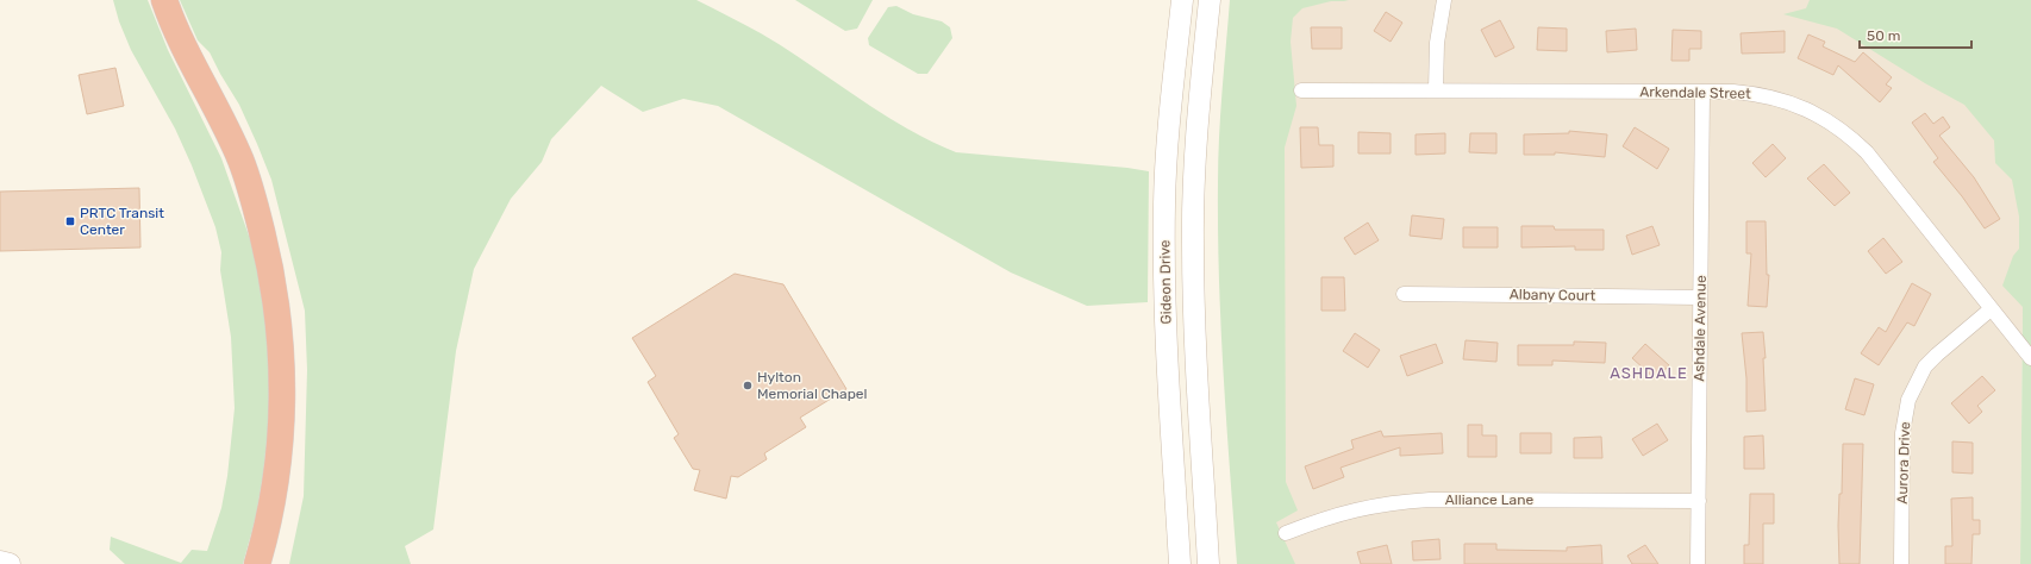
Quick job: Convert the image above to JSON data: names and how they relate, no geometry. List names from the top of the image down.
{
  "streets": {
    "main road": ["Gideon Drive"],
    "street": [
      "Arkendale Street",
      "Albany Court",
      "Ashdale Avenue",
      "Aurora Drive",
      "Alliance Lane"
    ]
  },
  "crossings": [
    ["Arkendale Street", "Ashdale Avenue"],
    ["Arkendale Street", "Aurora Drive"],
    ["Albany Court", "Ashdale Avenue"],
    ["Ashdale Avenue", "Alliance Lane"]
  ],
  "districts": ["ASHDALE"],
  "places": {
    "transit": ["PRTC Transit Center"],
    "other": ["Hylton Memorial Chapel"]
  },
  "scale_bar": "50 m"
}
